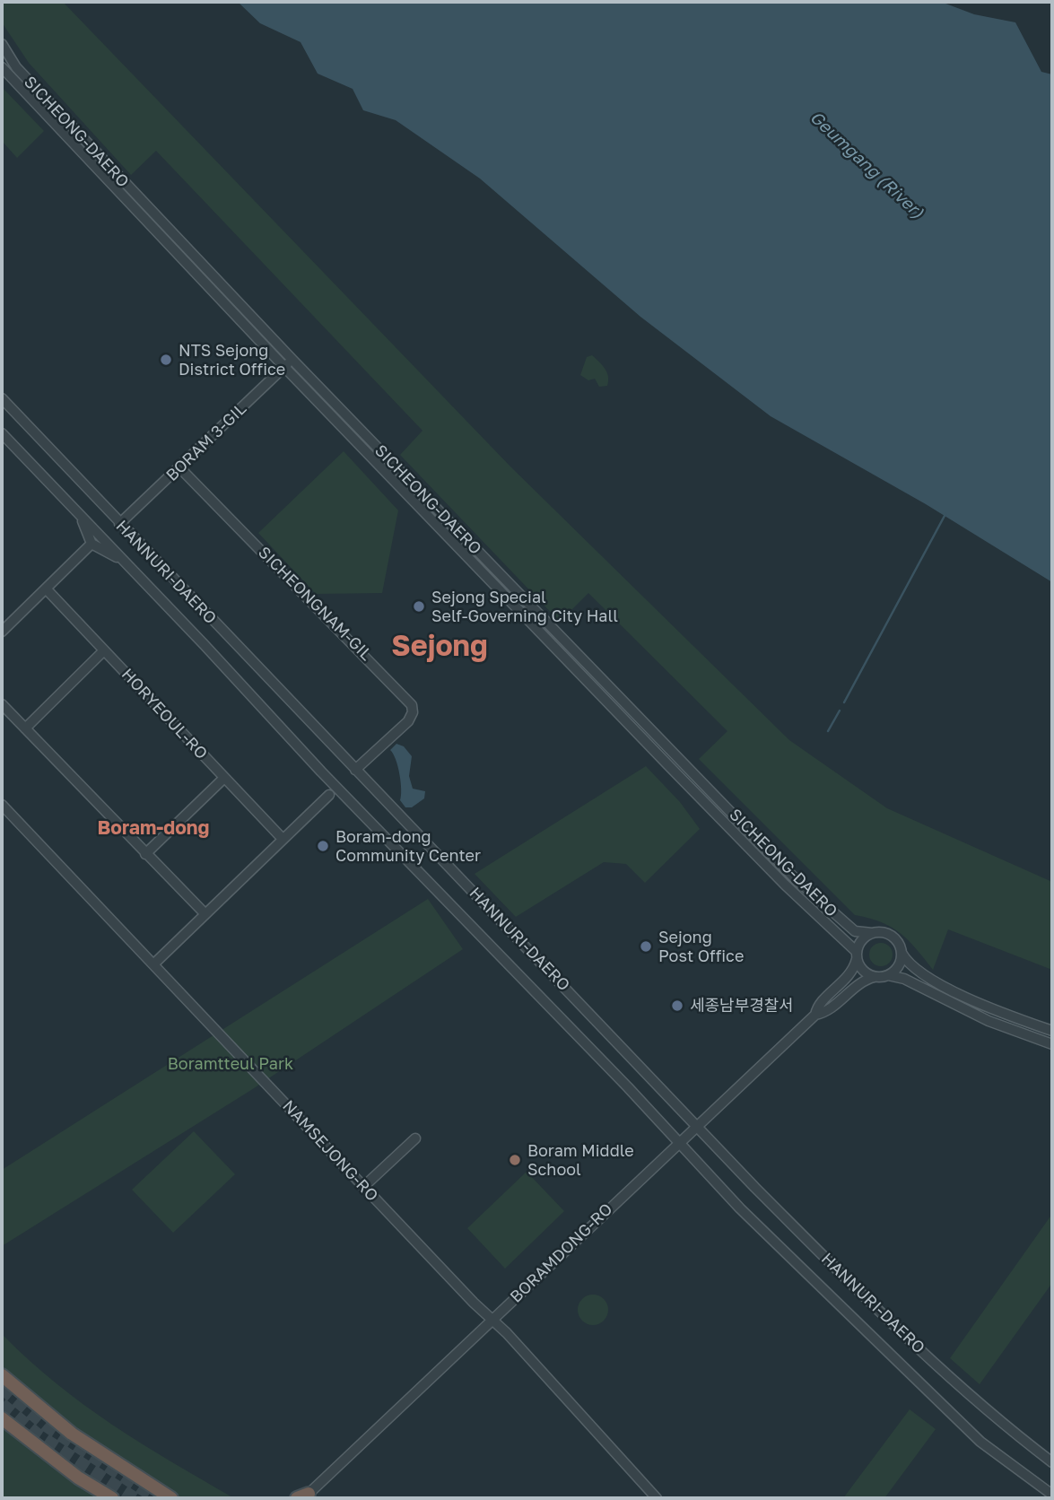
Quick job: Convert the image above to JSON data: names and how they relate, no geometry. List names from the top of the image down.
{
  "streets": {
    "street": [
      "SICHEONG-DAERO",
      "BORAM 3-GIL",
      "HANNURI-DAERO",
      "SICHEONGNAM-GIL",
      "HORYEOUL-RO",
      "NAMSEJONG-RO",
      "BORAMDONG-RO"
    ]
  },
  "crossings": [
    ["SICHEONG-DAERO", "BORAM 3-GIL"],
    ["BORAM 3-GIL", "HANNURI-DAERO"],
    ["BORAM 3-GIL", "SICHEONGNAM-GIL"],
    ["HANNURI-DAERO", "SICHEONGNAM-GIL"],
    ["HANNURI-DAERO", "BORAMDONG-RO"],
    ["NAMSEJONG-RO", "BORAMDONG-RO"]
  ],
  "districts": ["Sejong", "Boram-dong"],
  "water": ["Geumgang (River)"],
  "parks": ["Boramtteul Park"],
  "places": [
    "NTS Sejong District Office",
    "Sejong Special Self-Governing City Hall",
    "Boram-dong Community Center",
    "Sejong Post Office",
    "세종남부경찰서",
    "Boram Middle School"
  ]
}
